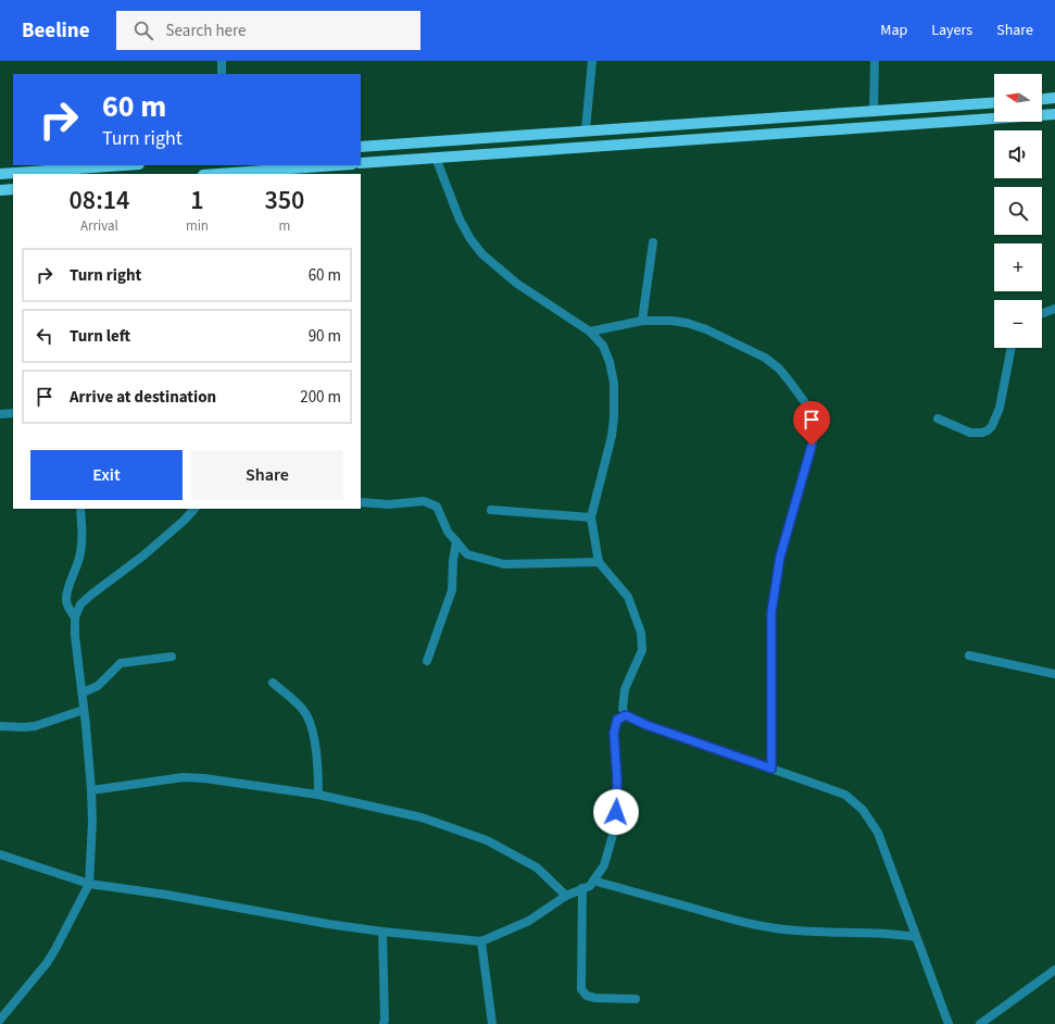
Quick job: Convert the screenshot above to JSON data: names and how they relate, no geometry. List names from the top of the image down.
{
  "north": "left",
  "page": {
    "header": "Beeline",
    "search": "Search here",
    "nav": ["Map", "Layers", "Share"],
    "map_buttons": ["+", "−"],
    "turn": ["60 m", "Turn right"],
    "eta": [
      "08:14",
      "Arrival",
      "1",
      "min",
      "350",
      "m"
    ],
    "list": [
      {
        "name": "Turn right",
        "value": "60 m"
      },
      {
        "name": "Turn left",
        "value": "90 m"
      },
      {
        "name": "Arrive at destination",
        "value": "200 m"
      }
    ],
    "buttons": ["Exit", "Share"]
  }
}
